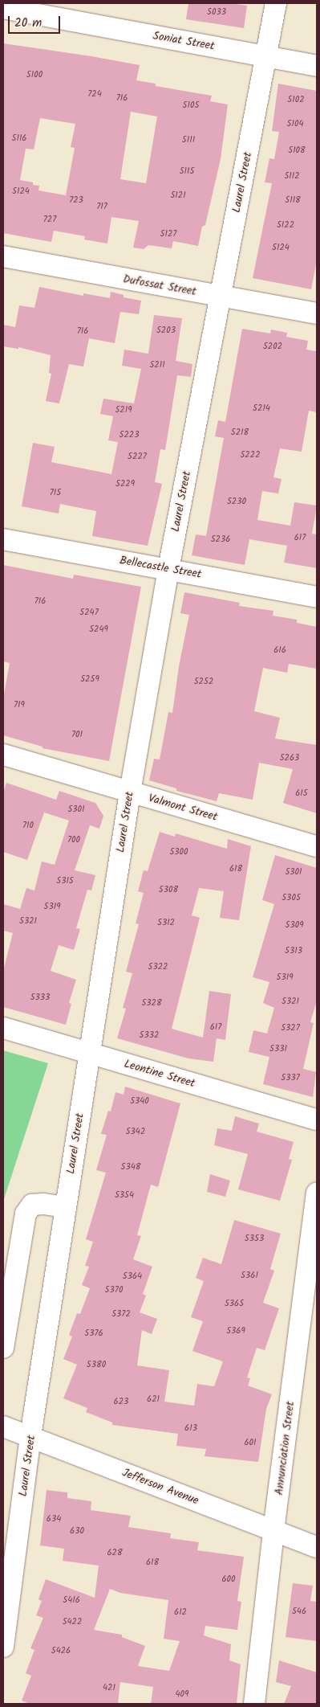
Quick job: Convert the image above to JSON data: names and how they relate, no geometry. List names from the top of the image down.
{
  "streets": {
    "street": [
      "Soniat Street",
      "Laurel Street",
      "Dufossat Street",
      "Bellecastle Street",
      "Valmont Street",
      "Leontine Street",
      "Annunciation Street",
      "Jefferson Avenue"
    ]
  },
  "crossings": [
    ["Soniat Street", "Laurel Street"],
    ["Laurel Street", "Dufossat Street"],
    ["Laurel Street", "Bellecastle Street"],
    ["Laurel Street", "Valmont Street"],
    ["Laurel Street", "Leontine Street"],
    ["Laurel Street", "Jefferson Avenue"],
    ["Annunciation Street", "Jefferson Avenue"]
  ],
  "house_numbers": [
    "5033",
    "5100",
    "724",
    "716",
    "5102",
    "5105",
    "5104",
    "5116",
    "5111",
    "5108",
    "5115",
    "5112",
    "5124",
    "5121",
    "723",
    "5118",
    "717",
    "727",
    "5122",
    "5127",
    "5124",
    "5203",
    "716",
    "5202",
    "5211",
    "5214",
    "5219",
    "5218",
    "5223",
    "5222",
    "5227",
    "5229",
    "715",
    "5230",
    "617",
    "5236",
    "716",
    "5247",
    "5249",
    "616",
    "5259",
    "5252",
    "719",
    "701",
    "5263",
    "615",
    "5301",
    "710",
    "700",
    "5300",
    "618",
    "5301",
    "5315",
    "5308",
    "5305",
    "5319",
    "5321",
    "5312",
    "5309",
    "5313",
    "5322",
    "5319",
    "5333",
    "5321",
    "5328",
    "617",
    "5327",
    "5332",
    "5331",
    "5337",
    "5340",
    "5342",
    "5348",
    "5354",
    "5353",
    "5361",
    "5364",
    "5370",
    "5365",
    "5372",
    "5369",
    "5376",
    "5380",
    "621",
    "623",
    "613",
    "601",
    "634",
    "630",
    "628",
    "618",
    "600",
    "5416",
    "546",
    "612",
    "5422",
    "5426",
    "421",
    "409"
  ],
  "scale_bar": "20 m"
}
